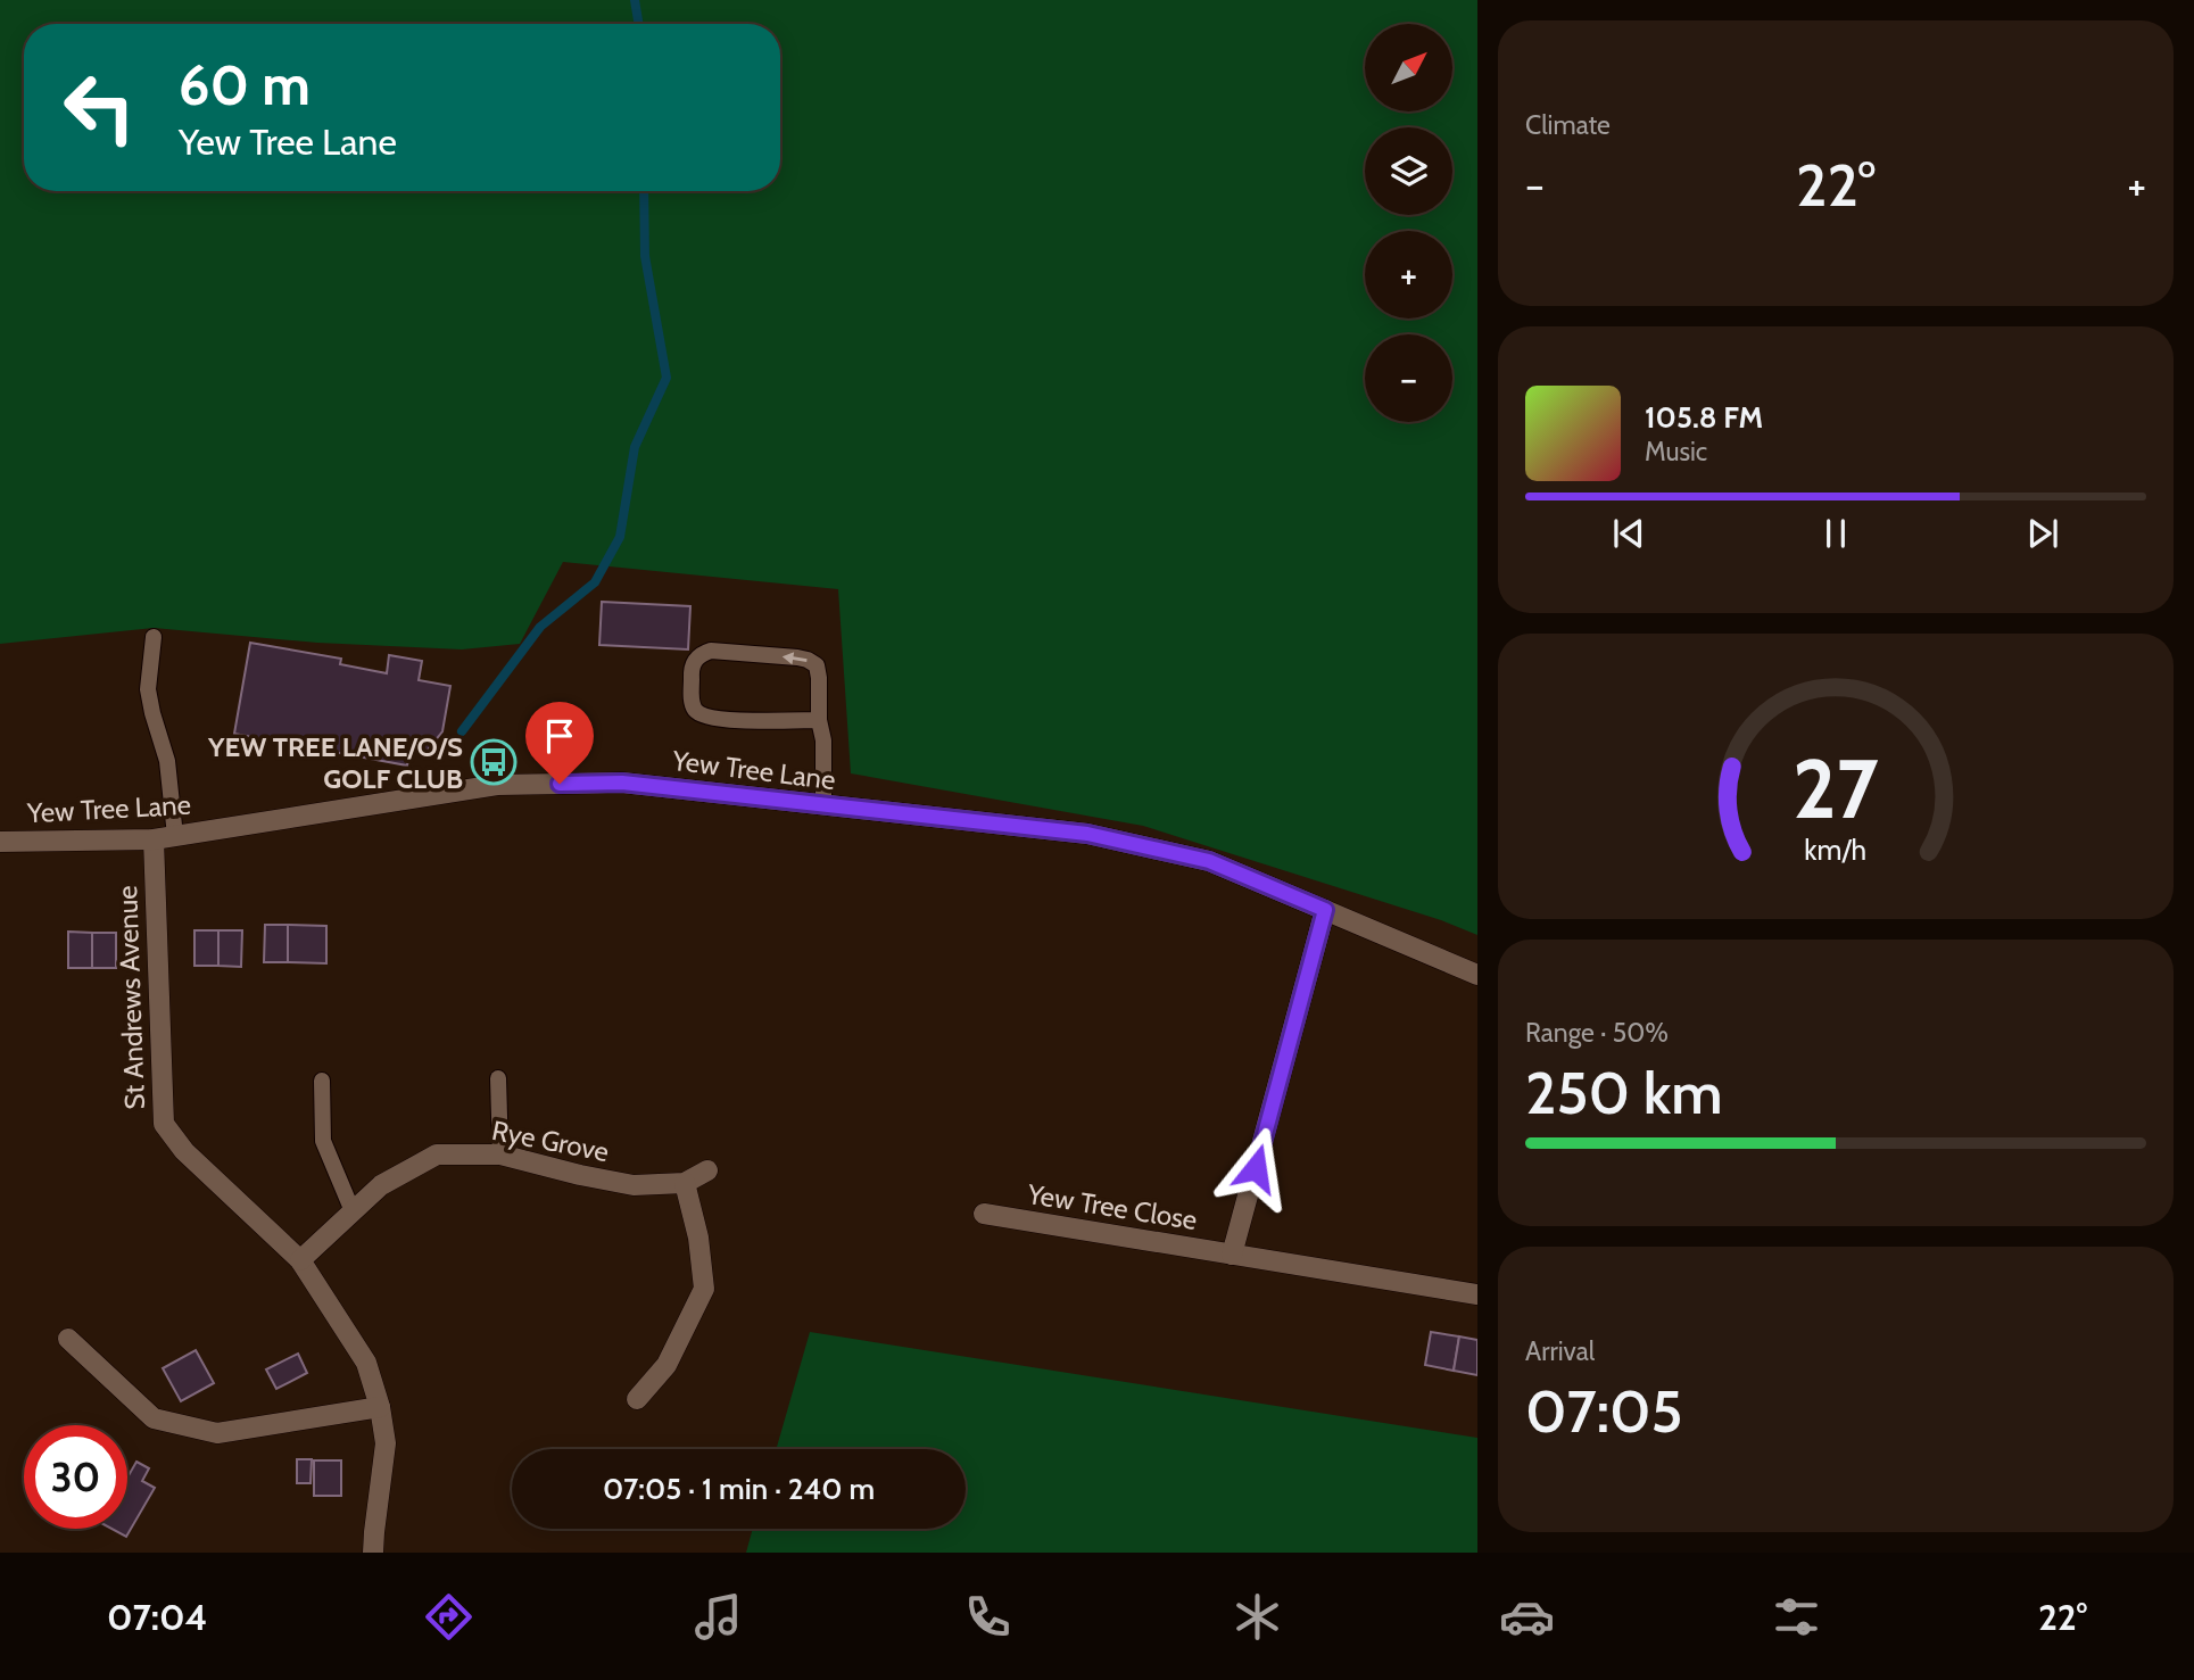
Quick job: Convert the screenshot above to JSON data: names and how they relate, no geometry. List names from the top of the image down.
{
  "streets": {
    "street": [
      "Yew Tree Lane",
      "St Andrews Avenue",
      "Rye Grove",
      "Yew Tree Close"
    ]
  },
  "crossings": [
    ["Yew Tree Lane", "St Andrews Avenue"],
    ["Yew Tree Lane", "Yew Tree Close"],
    ["St Andrews Avenue", "Rye Grove"]
  ],
  "places": {
    "bus stop": ["YEW TREE LANE/O/S GOLF CLUB"]
  },
  "north": "top right",
  "page": {
    "tile": [
      "Climate",
      ["Range · 50%", "250 km"],
      ["Arrival", "07:05"]
    ],
    "map_buttons": ["+", "−"],
    "turn": ["60 m", "Yew Tree Lane"],
    "heat": ["−", "22°", "+"],
    "song": ["105.8 FM", "Music"],
    "limit": "30",
    "trip": "07:05 · 1 min · 240 m",
    "tabs": ["07:04", "22°"],
    "gauge": ["27", "km/h"]
  }
}
